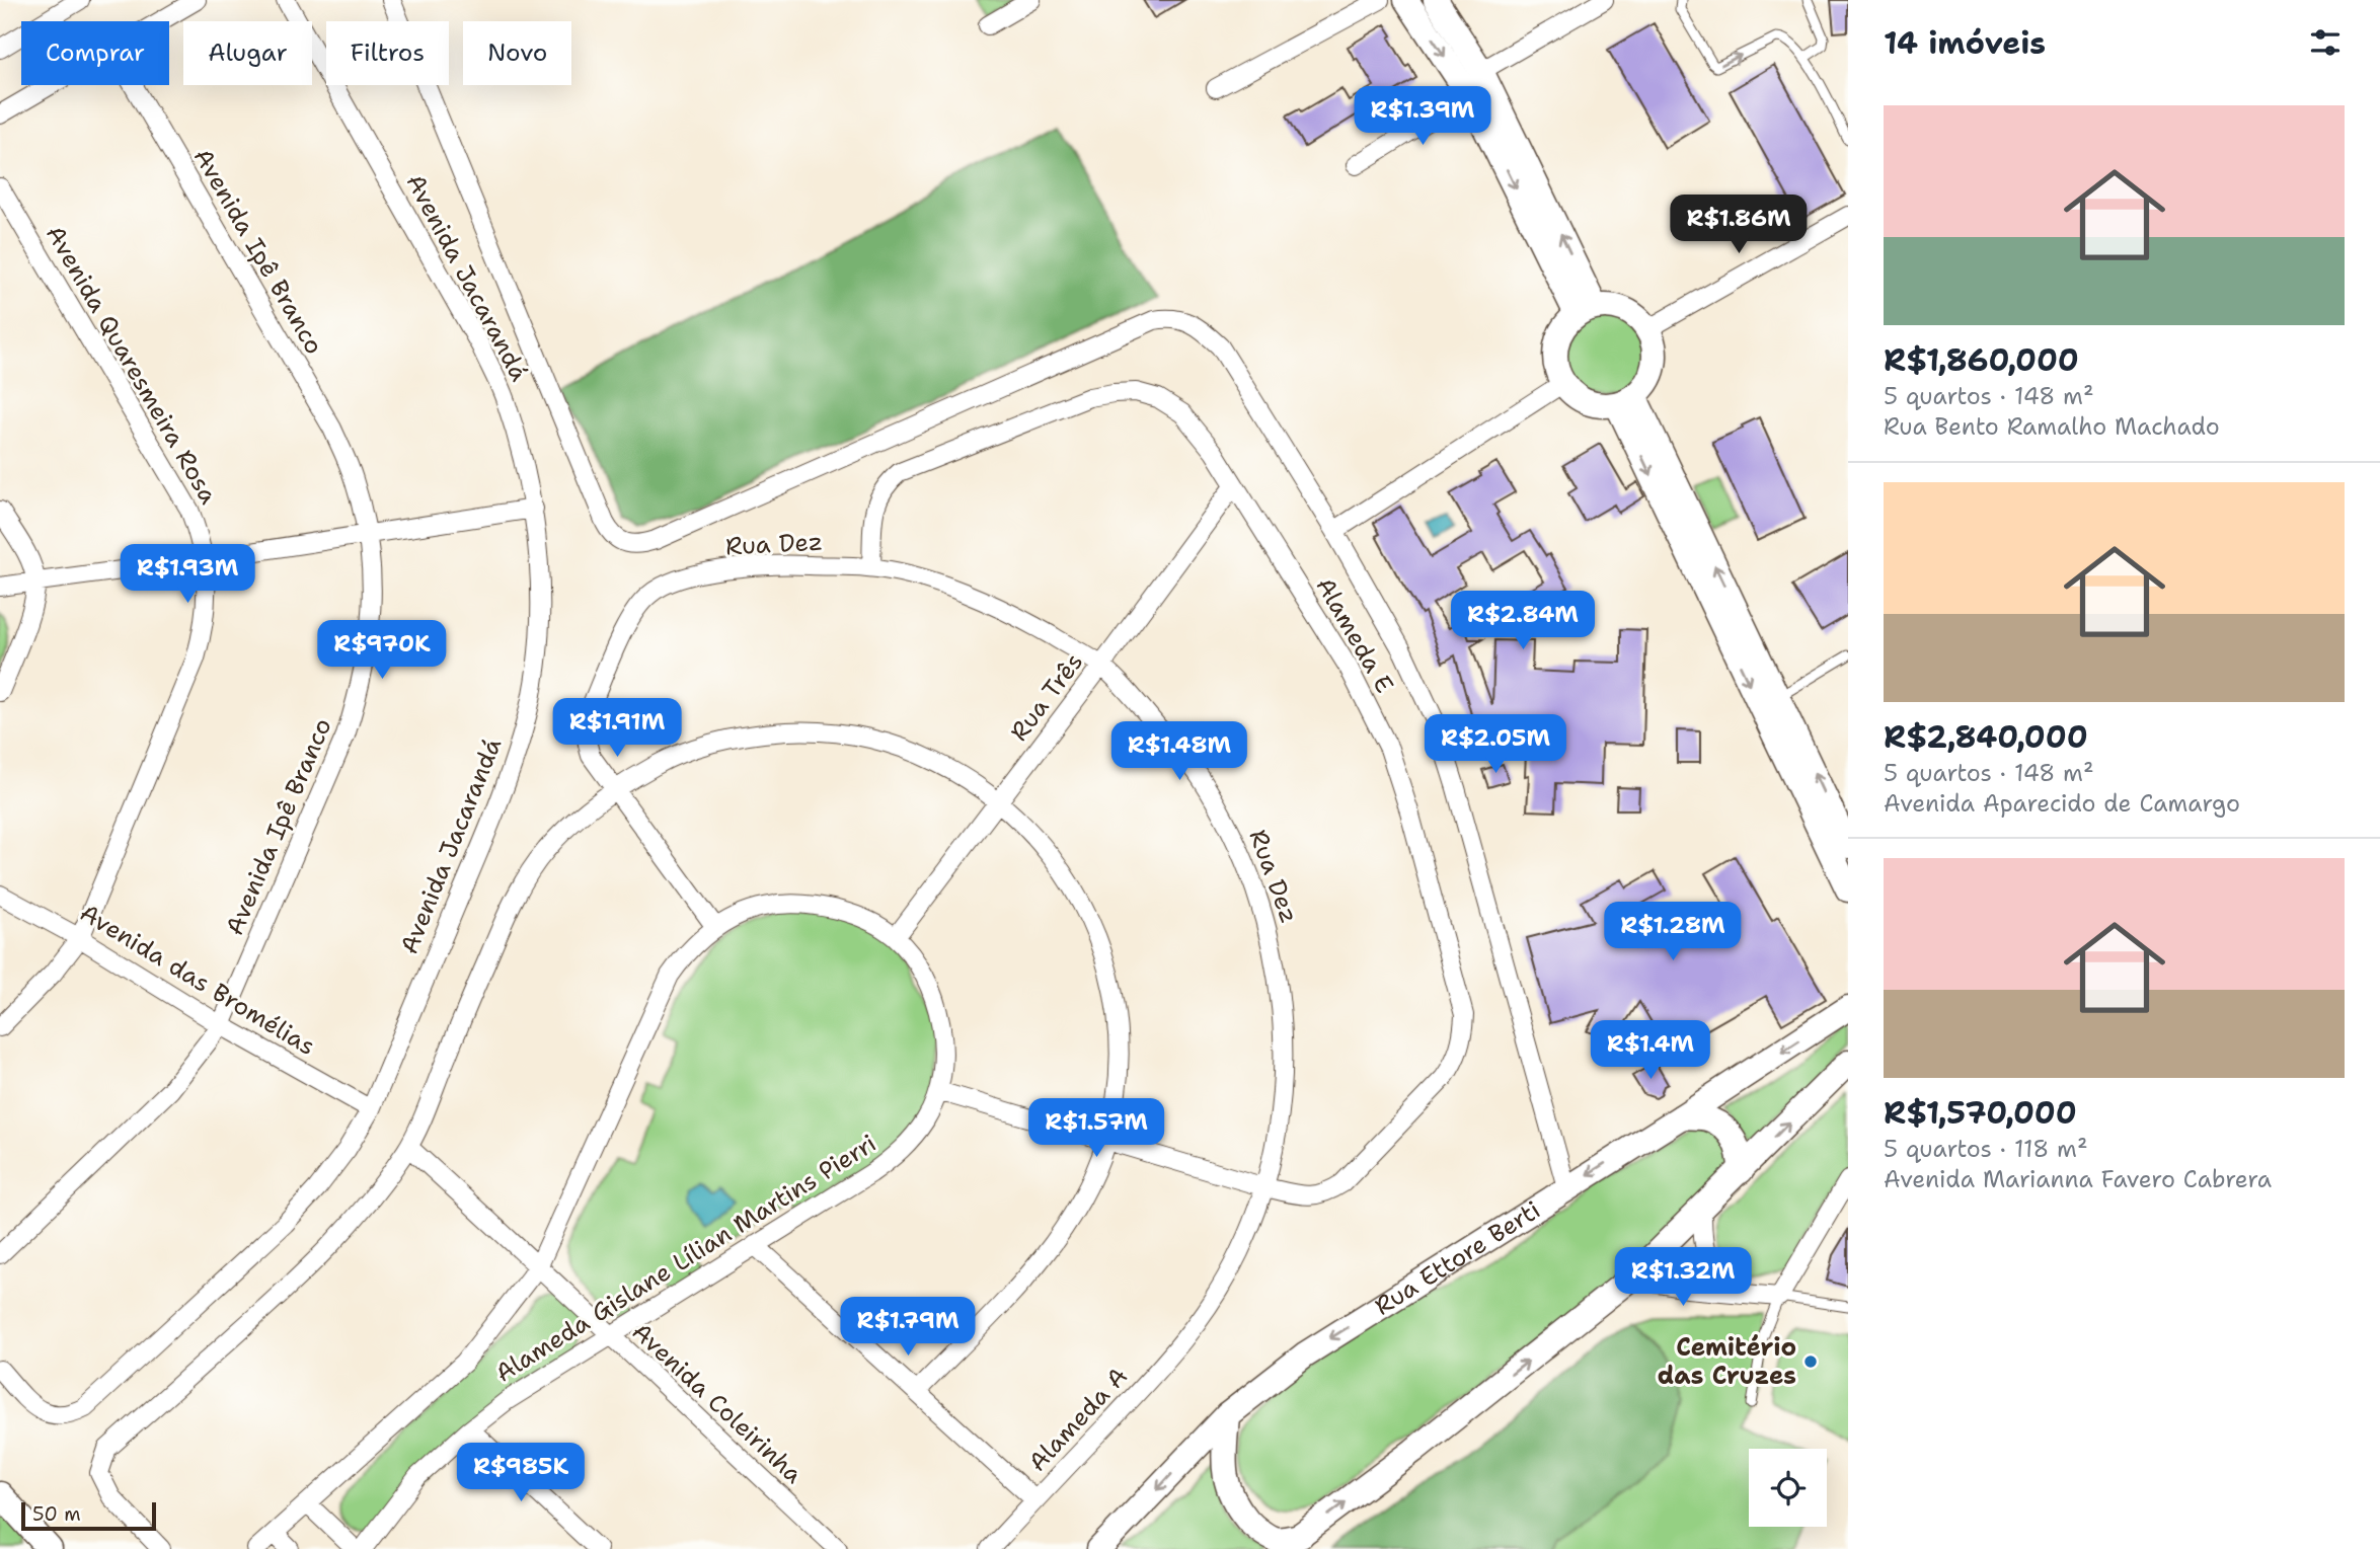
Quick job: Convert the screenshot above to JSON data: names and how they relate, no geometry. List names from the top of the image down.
{
  "streets": {
    "street": [
      "Avenida Ipê Branco",
      "Avenida Jacarandá",
      "Avenida Quaresmeira Rosa",
      "Rua Dez",
      "Alameda E",
      "Rua Três",
      "Avenida das Bromélias",
      "Rua Ettore Berti",
      "Alameda Gislane Lílian Martins Pierri",
      "Avenida Coleirinha",
      "Alameda A"
    ]
  },
  "crossings": [
    ["Avenida Ipê Branco", "Avenida das Bromélias"],
    ["Avenida Jacarandá", "Avenida das Bromélias"],
    ["Avenida Quaresmeira Rosa", "Avenida das Bromélias"],
    ["Rua Dez", "Alameda E"],
    ["Rua Dez", "Rua Três"],
    ["Rua Dez", "Alameda Gislane Lílian Martins Pierri"],
    ["Rua Dez", "Alameda A"],
    ["Alameda E", "Rua Três"],
    ["Alameda E", "Alameda Gislane Lílian Martins Pierri"],
    ["Rua Três", "Alameda Gislane Lílian Martins Pierri"],
    ["Alameda Gislane Lílian Martins Pierri", "Avenida Coleirinha"]
  ],
  "places": ["Cemitério das Cruzes"],
  "scale_bar": "50 m",
  "page": {
    "heading": "14 imóveis",
    "chip": [
      "Comprar",
      "Alugar",
      "Filtros",
      "Novo"
    ],
    "list": [
      {
        "name": "R$1,860,000",
        "note": "5 quartos · 148 m² · Rua Bento Ramalho Machado"
      },
      {
        "name": "R$2,840,000",
        "note": "5 quartos · 148 m² · Avenida Aparecido de Camargo"
      },
      {
        "name": "R$1,570,000",
        "note": "5 quartos · 118 m² · Avenida Marianna Favero Cabrera"
      }
    ],
    "price": [
      "R$1.39M",
      "R$1.86M",
      "R$1.93M",
      "R$2.84M",
      "R$970K",
      "R$1.91M",
      "R$2.05M",
      "R$1.48M",
      "R$1.28M",
      "R$1.4M",
      "R$1.57M",
      "R$1.32M",
      "R$1.79M",
      "R$985K"
    ],
    "scale": "50 m"
  }
}
